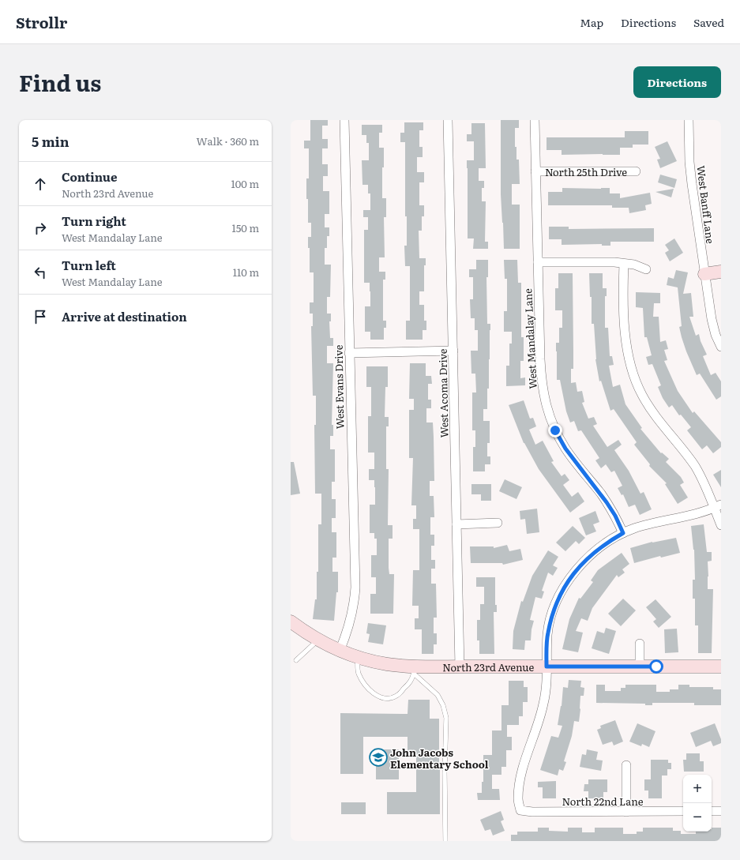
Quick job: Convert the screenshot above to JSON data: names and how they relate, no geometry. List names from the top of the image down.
{
  "streets": {
    "street": [
      "North 25th Drive",
      "West Banff Lane",
      "West Mandalay Lane",
      "West Evans Drive",
      "West Acoma Drive",
      "North 23rd Avenue",
      "North 22nd Lane"
    ]
  },
  "crossings": [
    ["North 25th Drive", "West Mandalay Lane"],
    ["West Evans Drive", "North 23rd Avenue"],
    ["West Acoma Drive", "North 23rd Avenue"],
    ["North 23rd Avenue", "North 22nd Lane"]
  ],
  "places": {
    "school or university": ["John Jacobs Elementary School"]
  },
  "page": {
    "header": "Strollr",
    "nav": ["Map", "Directions", "Saved"],
    "title": "Find us",
    "buttons": "Directions",
    "heading": ["5 min", "Walk · 360 m"],
    "list": [
      ["Continue", "North 23rd Avenue", "100 m"],
      ["Turn right", "West Mandalay Lane", "150 m"],
      ["Turn left", "West Mandalay Lane", "110 m"],
      "Arrive at destination"
    ],
    "map_buttons": ["+", "−"]
  }
}
